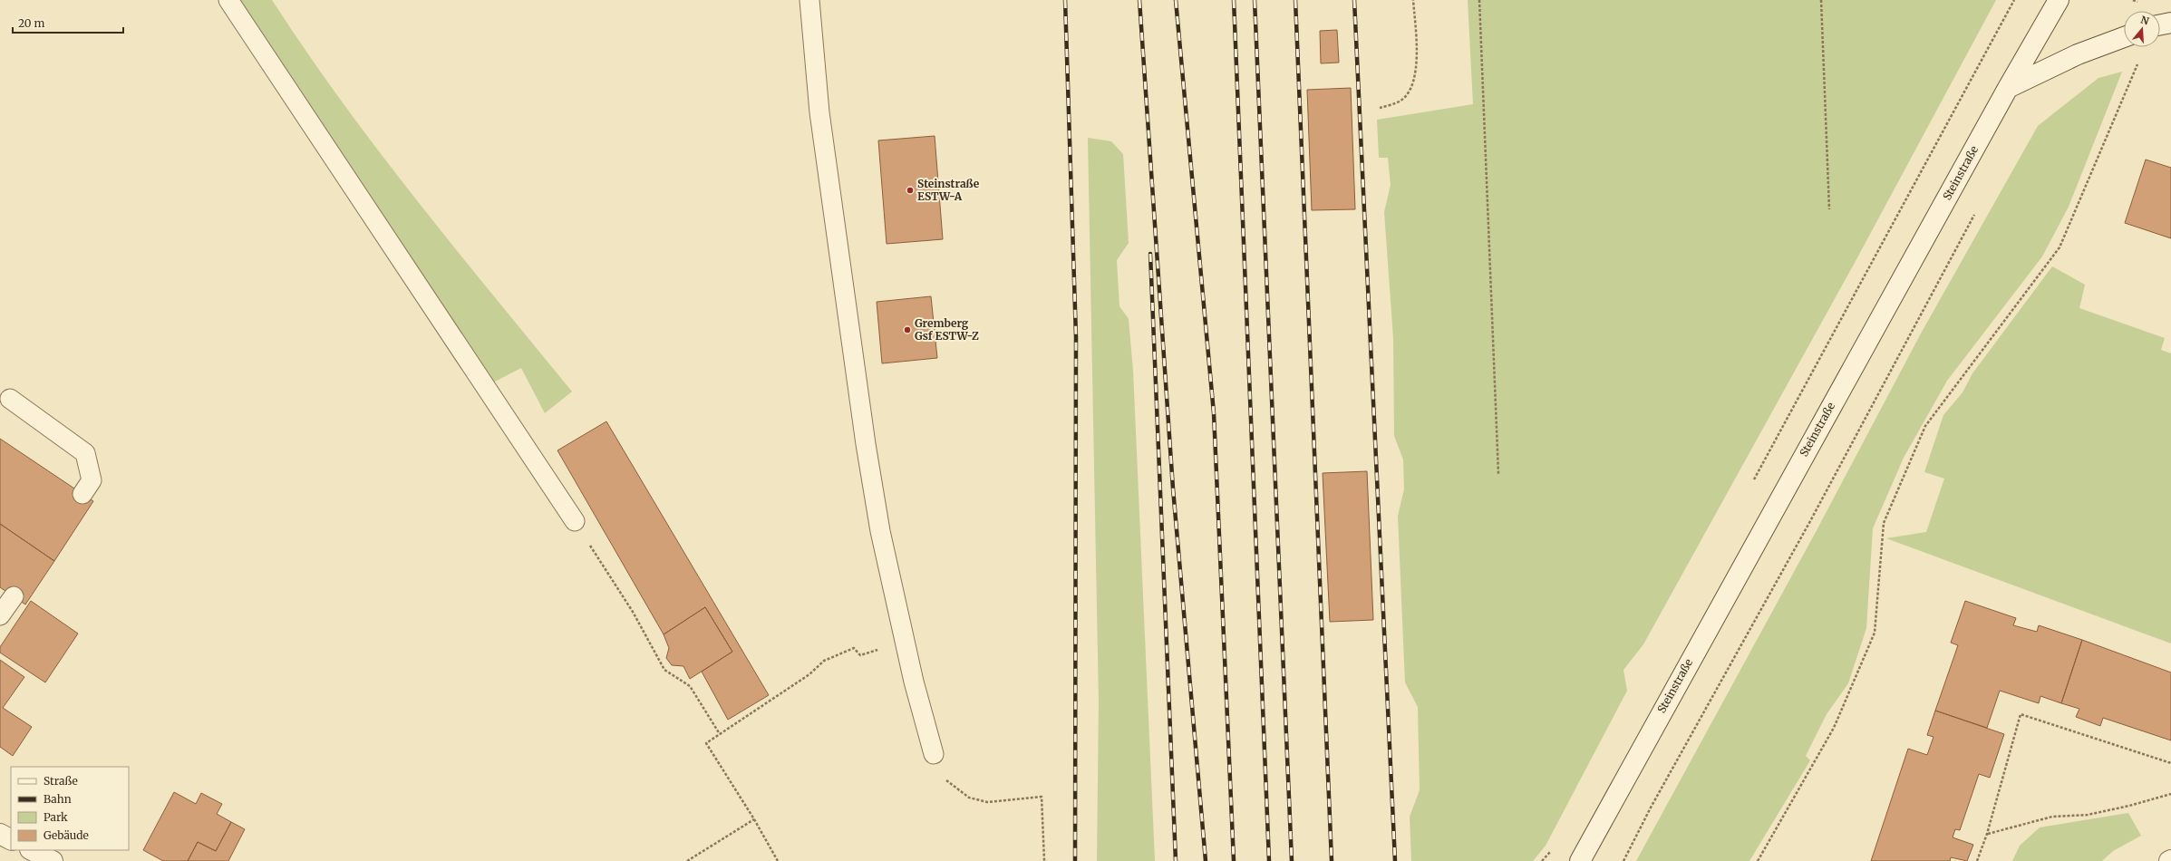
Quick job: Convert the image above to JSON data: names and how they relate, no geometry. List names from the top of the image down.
{
  "streets": {
    "main road": ["Steinstraße"]
  },
  "places": ["Steinstraße ESTW-A", "Gremberg Gsf ESTW-Z"],
  "legend": [
    "Straße",
    "Bahn",
    "Park",
    "Gebäude"
  ],
  "scale_bar": "20 m",
  "north": "top"
}
